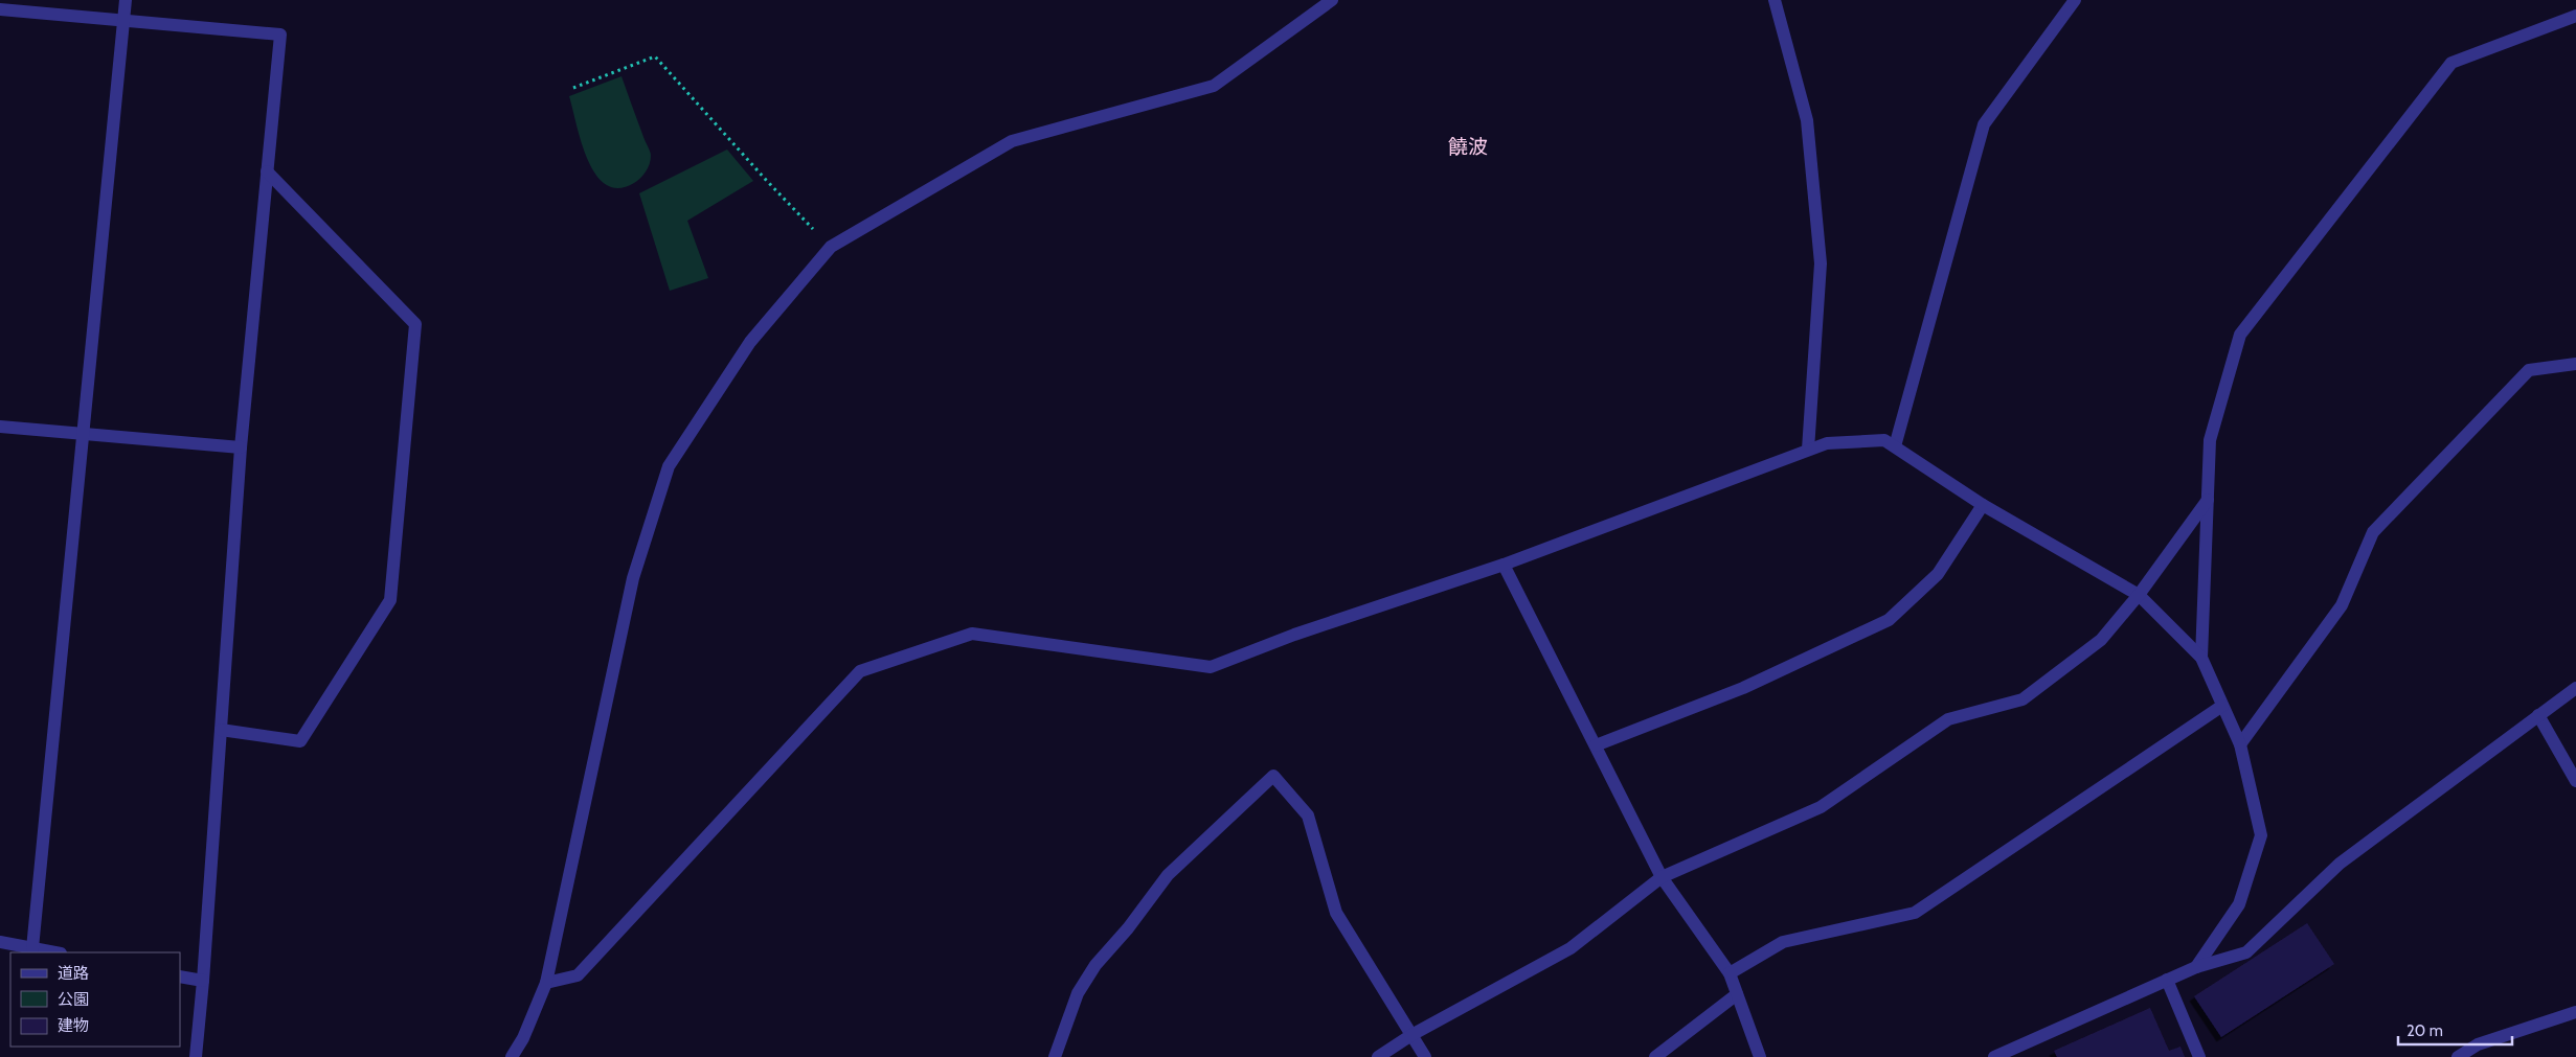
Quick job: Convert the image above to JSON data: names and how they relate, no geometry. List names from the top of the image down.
{
  "districts": ["饒波"],
  "legend": ["道路", "公園", "建物"],
  "scale_bar": "20 m"
}
